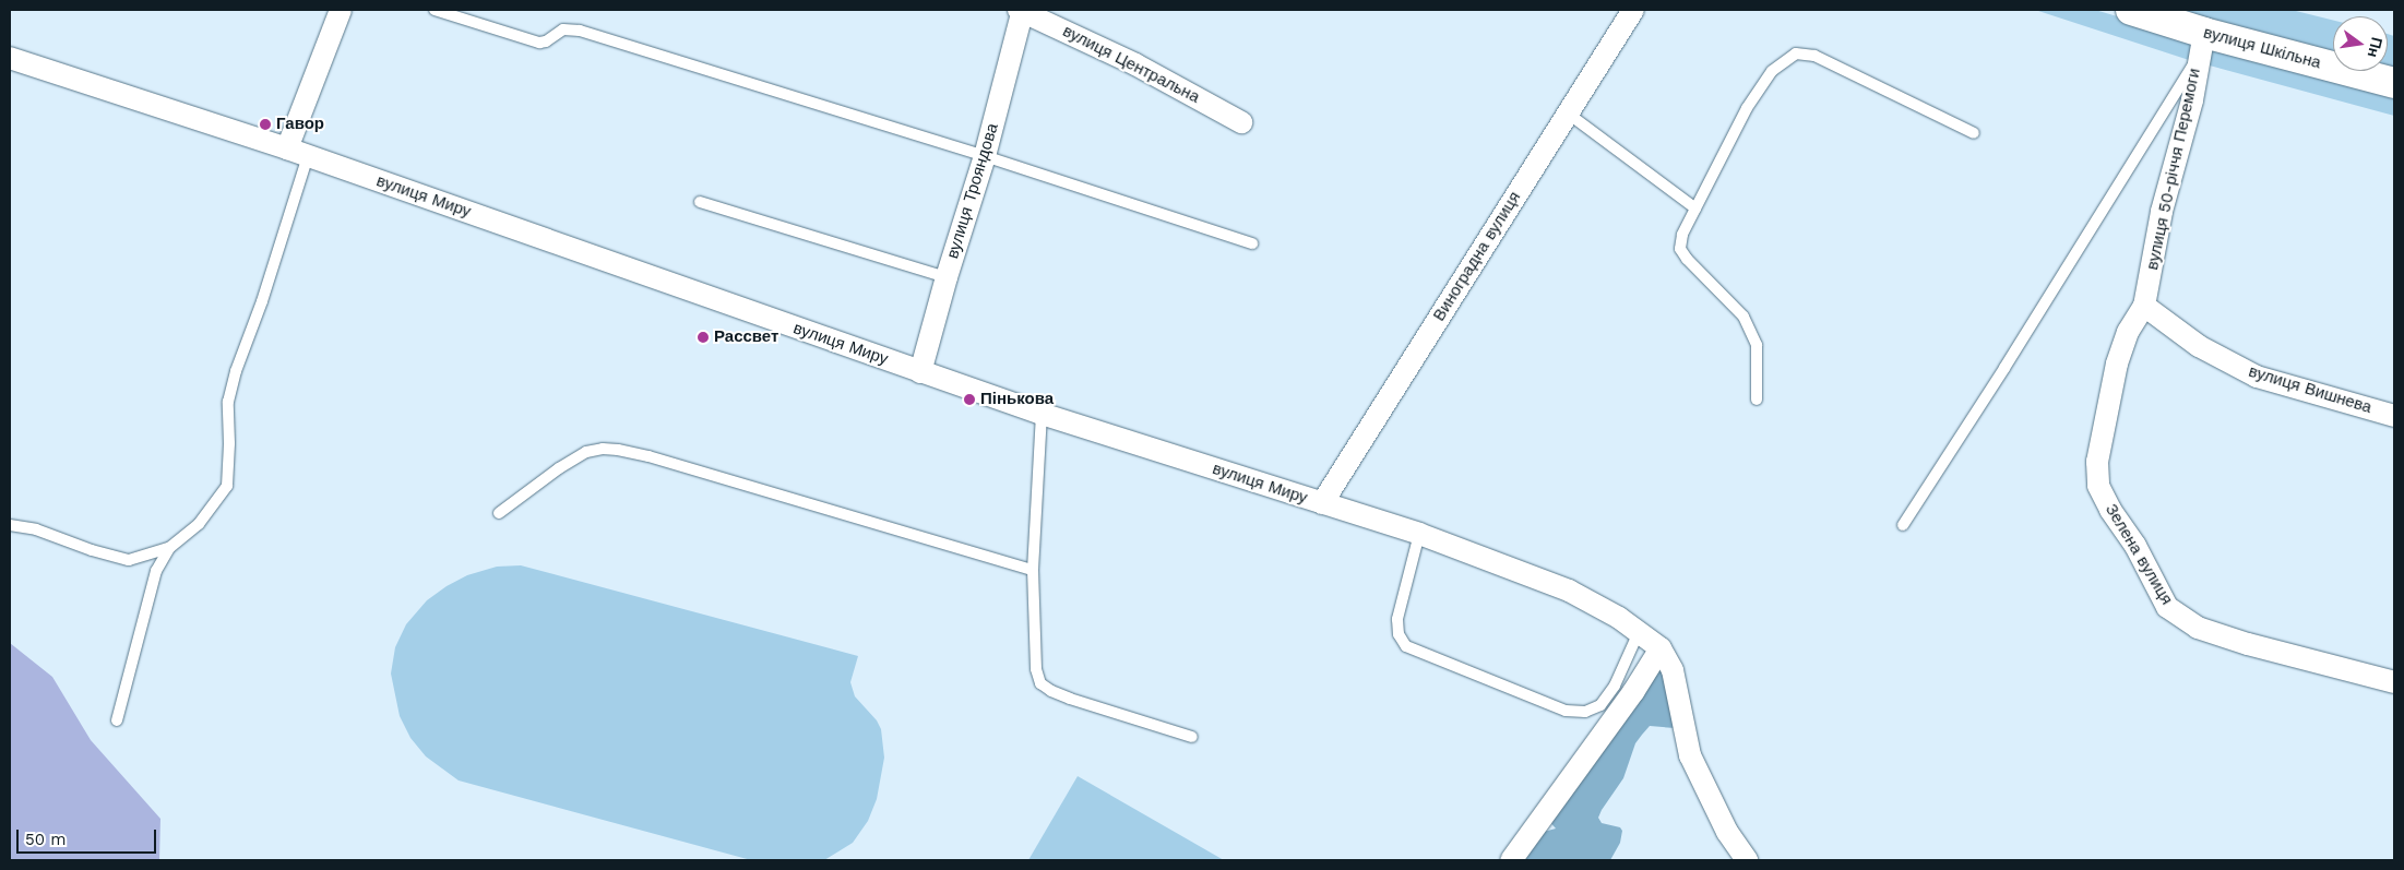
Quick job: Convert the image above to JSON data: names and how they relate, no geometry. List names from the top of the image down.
{
  "streets": {
    "street": [
      "вулиця Шкільна",
      "вулиця Центральна",
      "вулиця 50-річчя Перемоги",
      "вулиця Трояндова",
      "вулиця Миру",
      "Виноградна вулиця",
      "вулиця Вишнева",
      "Зелена вулиця"
    ]
  },
  "crossings": [
    ["вулиця Шкільна", "вулиця 50-річчя Перемоги"],
    ["вулиця Центральна", "вулиця Трояндова"],
    ["вулиця 50-річчя Перемоги", "вулиця Вишнева"],
    ["вулиця 50-річчя Перемоги", "Зелена вулиця"],
    ["вулиця Трояндова", "вулиця Миру"],
    ["вулиця Миру", "Виноградна вулиця"],
    ["вулиця Вишнева", "Зелена вулиця"]
  ],
  "places": ["Гавор", "Рассвет", "Пінькова"],
  "scale_bar": "50 m",
  "north": "right"
}
